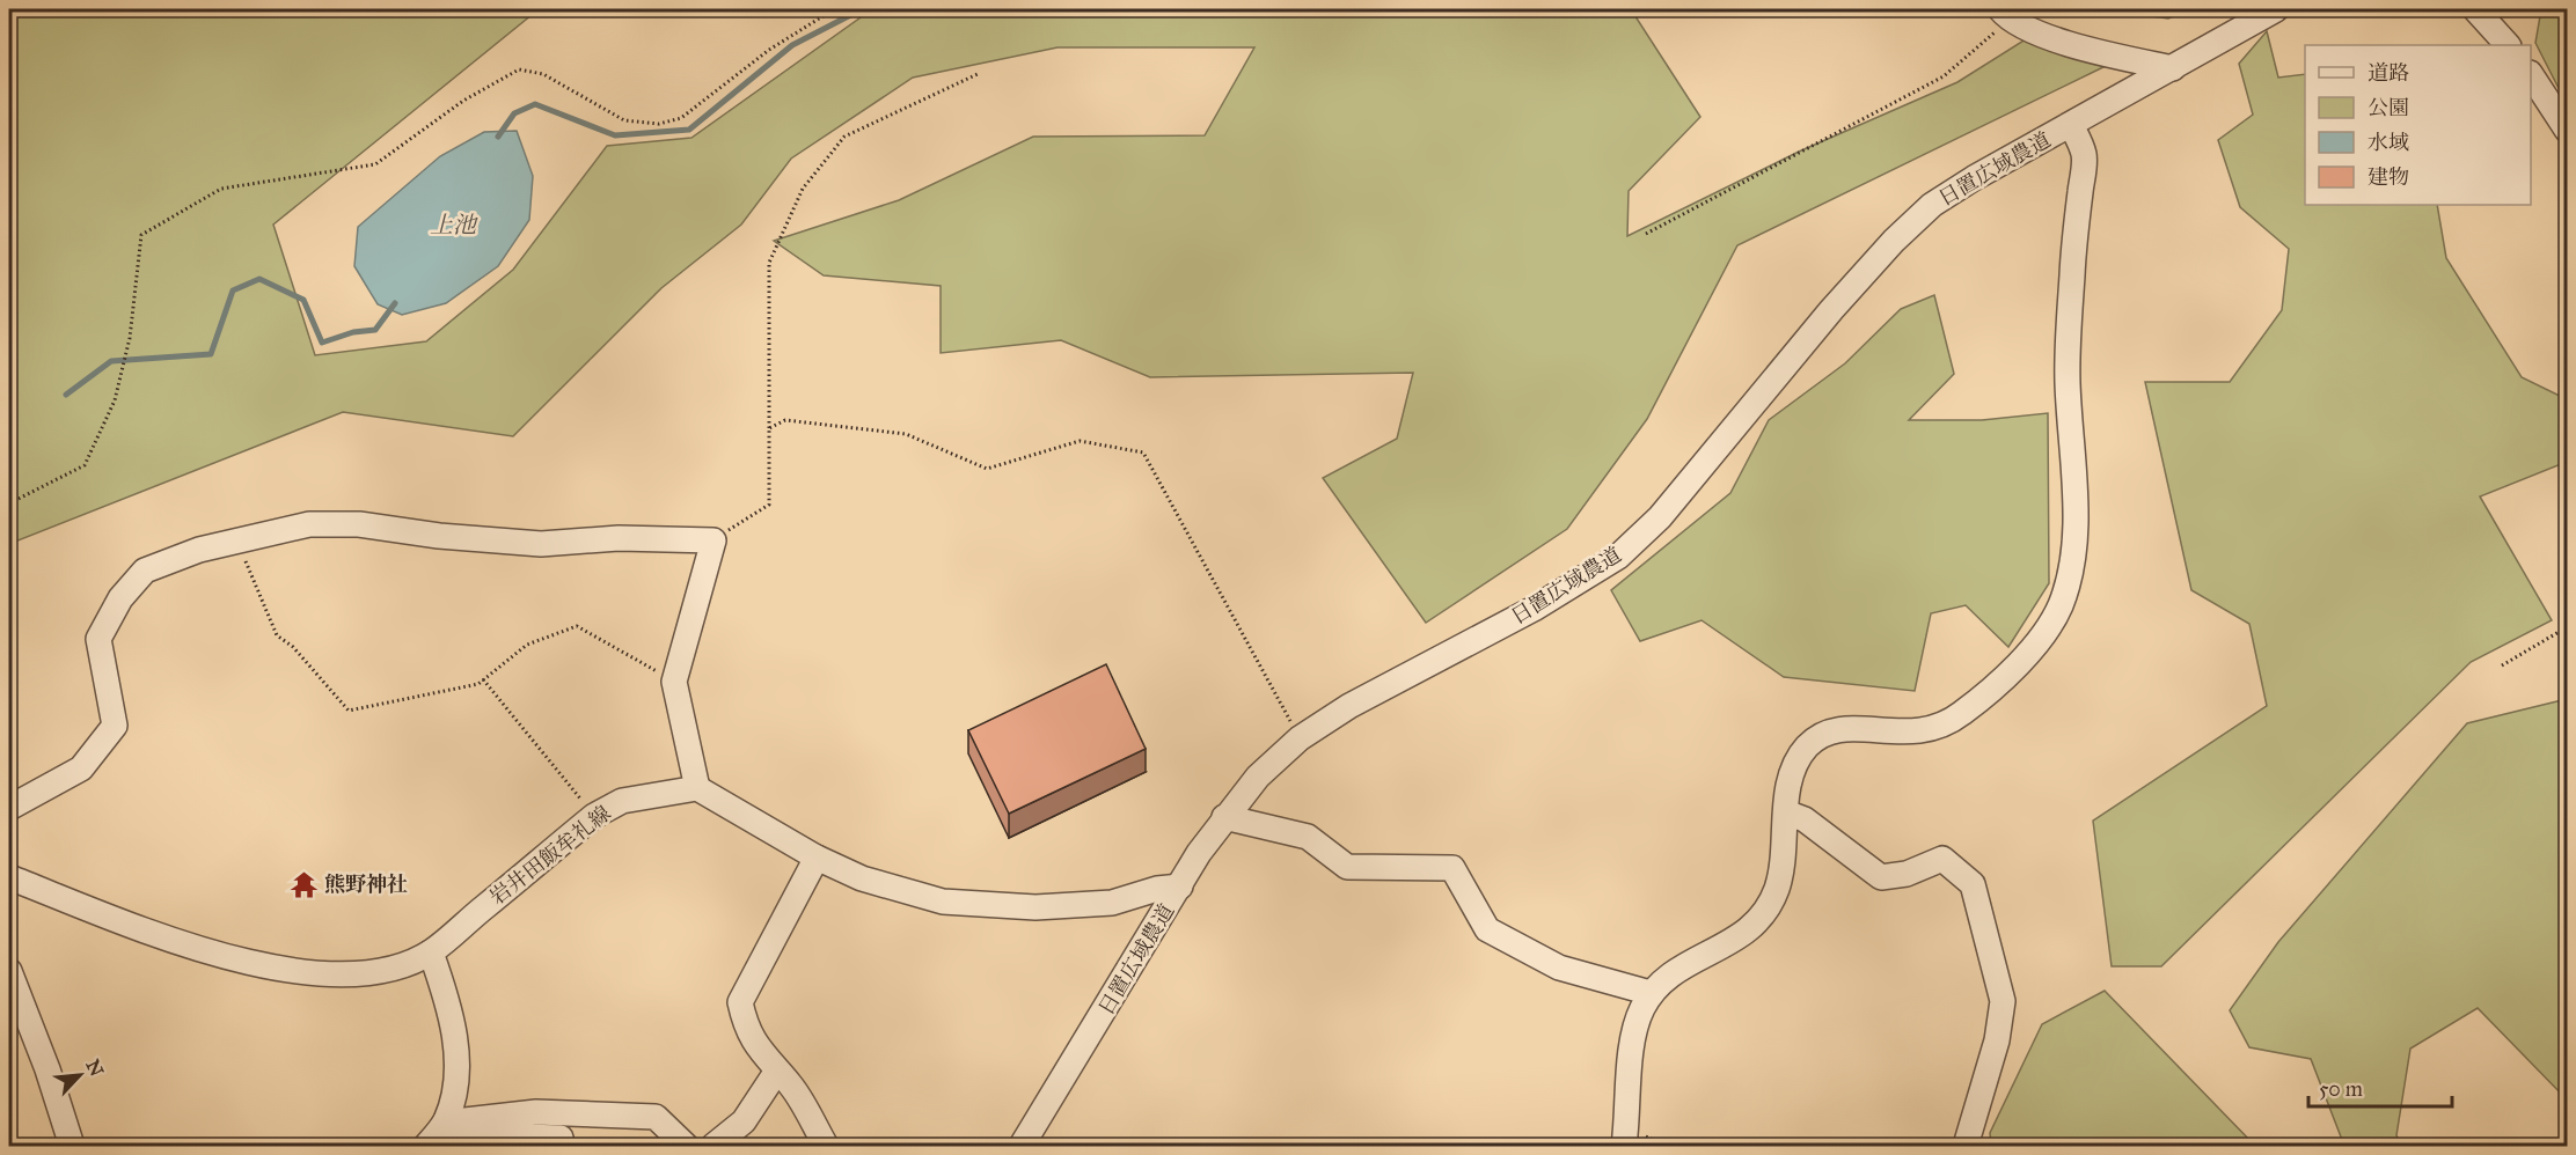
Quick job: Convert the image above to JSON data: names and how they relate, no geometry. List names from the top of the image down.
{
  "streets": {
    "street": ["日置広域農道", "岩井田飯牟礼線"]
  },
  "water": ["上池"],
  "places": {
    "temple": ["熊野神社"]
  },
  "legend": [
    "道路",
    "公園",
    "水域",
    "建物"
  ],
  "scale_bar": "50 m",
  "north": "top right"
}
